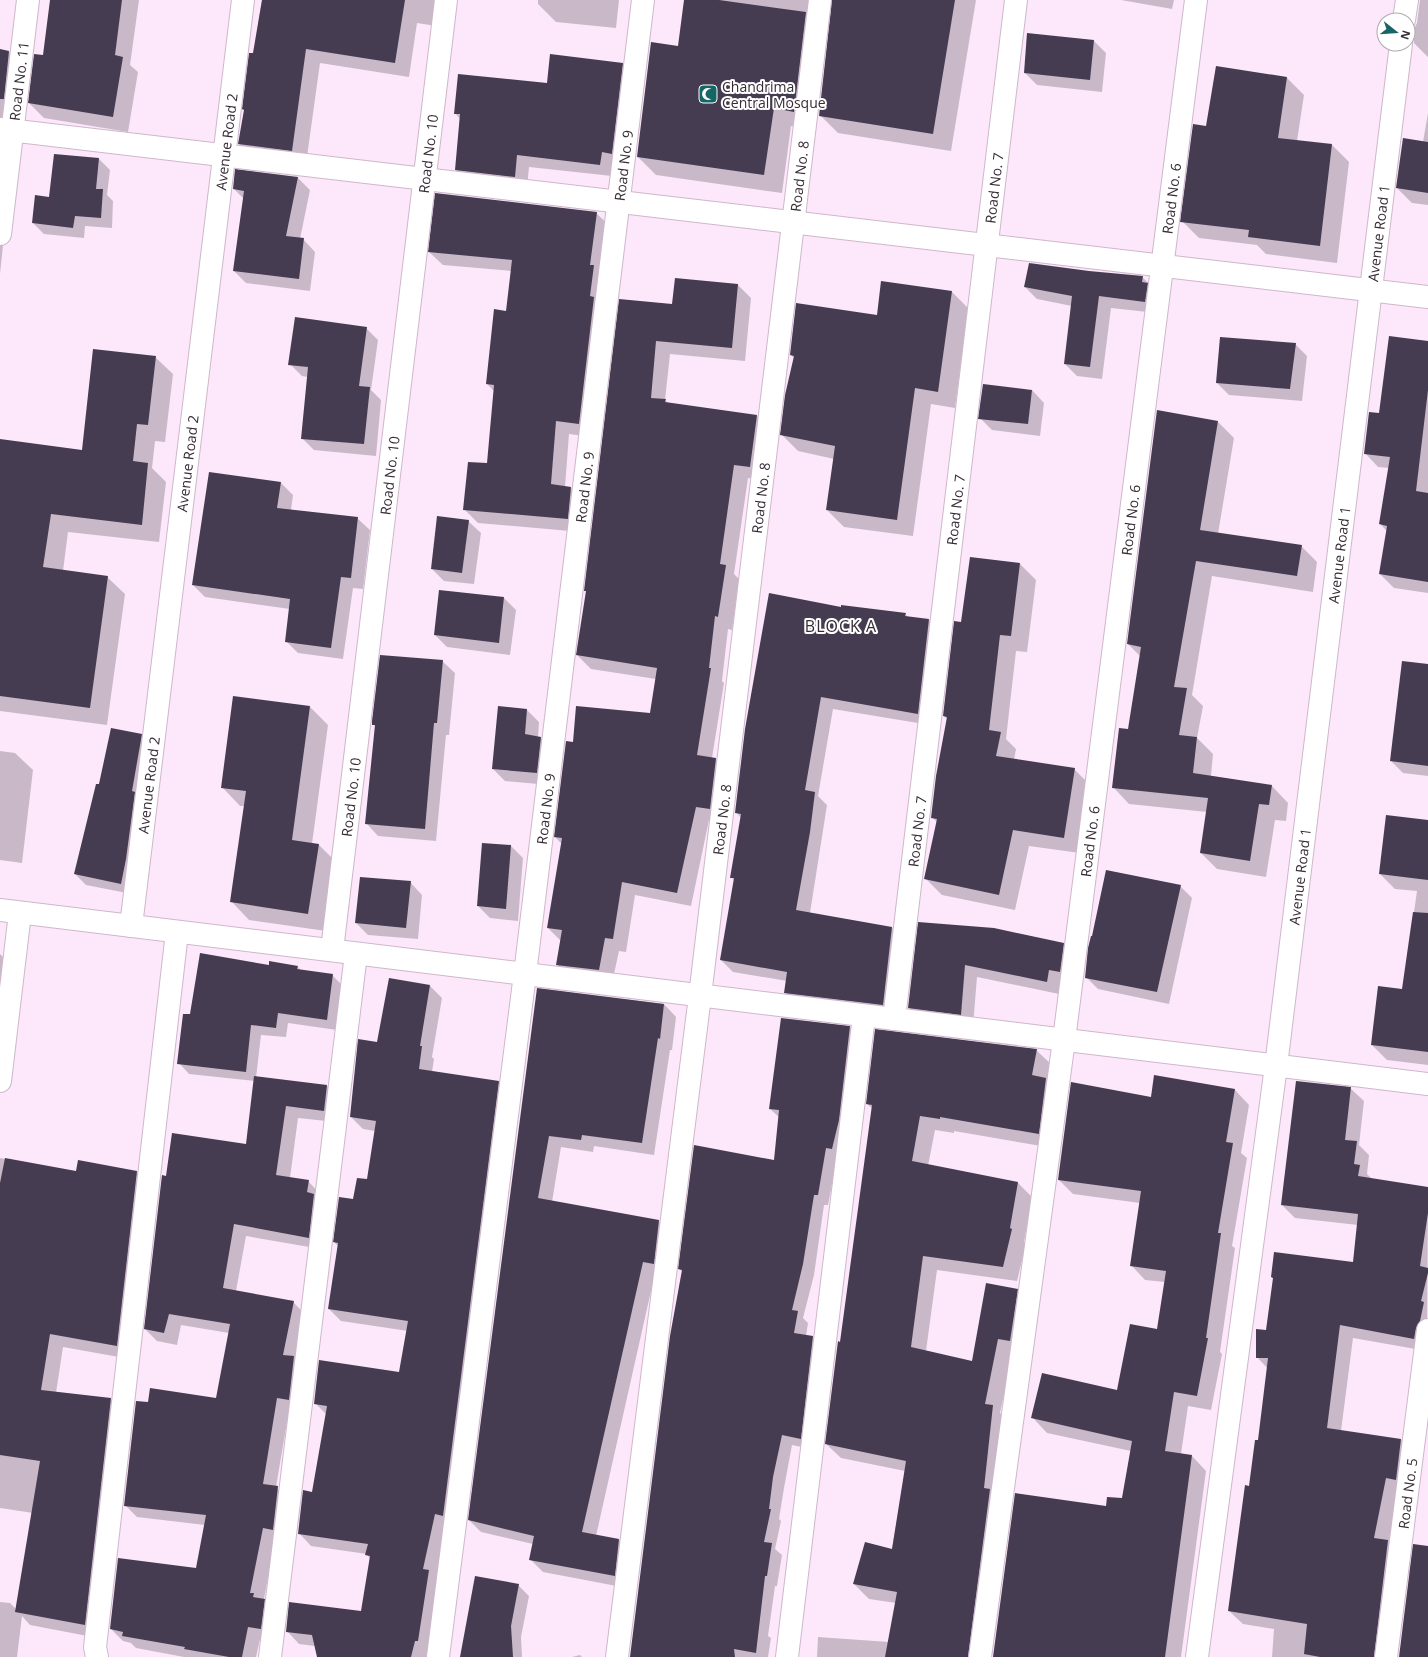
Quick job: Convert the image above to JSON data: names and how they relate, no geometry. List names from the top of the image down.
{
  "streets": {
    "street": [
      "Road No. 11",
      "Avenue Road 2",
      "Road No. 10",
      "Road No. 9",
      "Road No. 8",
      "Road No. 7",
      "Road No. 6",
      "Avenue Road 1",
      "Road No. 5"
    ]
  },
  "districts": ["BLOCK A"],
  "places": {
    "mosque": ["Chandrima Central Mosque"]
  },
  "north": "right"
}
